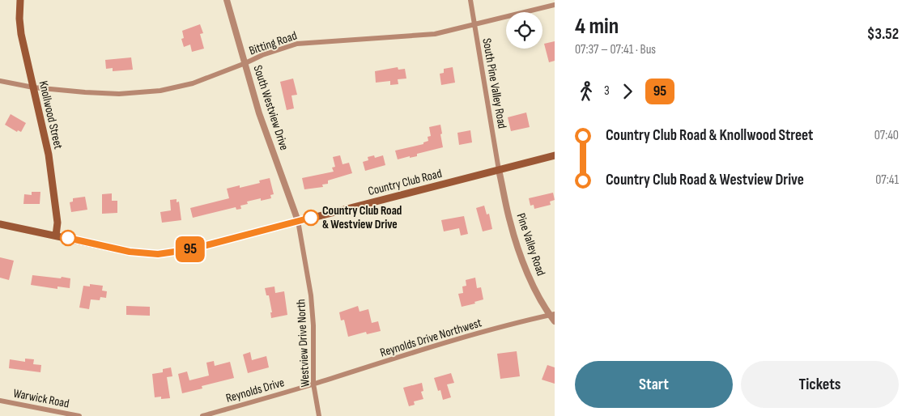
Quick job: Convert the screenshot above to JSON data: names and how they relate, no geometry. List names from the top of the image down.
{
  "streets": {
    "main road": ["Knollwood Street", "Country Club Road"],
    "street": [
      "Bitting Road",
      "South Pine Valley Road",
      "South Westview Drive",
      "Pine Valley Road",
      "Reynolds Drive Northwest",
      "Westview Drive North",
      "Reynolds Drive",
      "Warwick Road"
    ]
  },
  "crossings": [
    ["Bitting Road", "South Pine Valley Road"],
    ["Bitting Road", "South Westview Drive"],
    ["Bitting Road", "Knollwood Street"],
    ["South Pine Valley Road", "Country Club Road"],
    ["South Pine Valley Road", "Pine Valley Road"],
    ["South Westview Drive", "Country Club Road"],
    ["South Westview Drive", "Westview Drive North"],
    ["Knollwood Street", "Country Club Road"],
    ["Country Club Road", "Pine Valley Road"],
    ["Country Club Road", "Westview Drive North"],
    ["Pine Valley Road", "Reynolds Drive Northwest"],
    ["Reynolds Drive Northwest", "Westview Drive North"],
    ["Reynolds Drive Northwest", "Reynolds Drive"],
    ["Westview Drive North", "Reynolds Drive"]
  ],
  "places": ["Country Club Road & Westview Drive"],
  "lines": ["bus line 95"],
  "page": {
    "on_map": "95",
    "heading": ["4 min", "07:37 – 07:41 · Bus", "$3.52"],
    "legs": ["3", "95"],
    "list": [
      {
        "name": "Country Club Road & Knollwood Street",
        "value": "07:40"
      },
      {
        "name": "Country Club Road & Westview Drive",
        "value": "07:41"
      }
    ],
    "buttons": ["Start", "Tickets"]
  }
}
